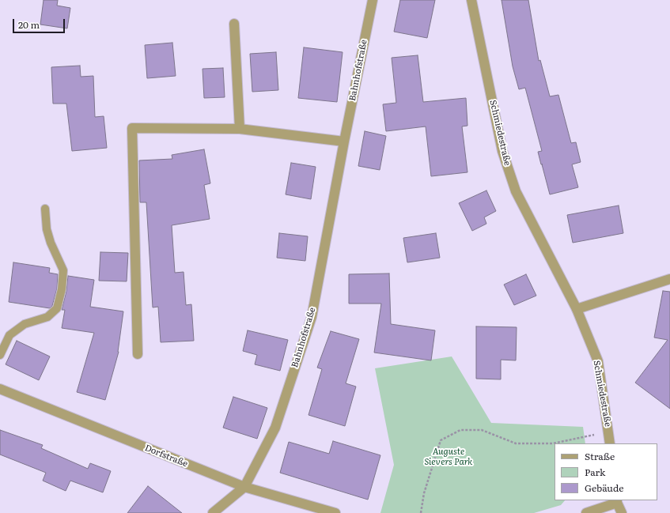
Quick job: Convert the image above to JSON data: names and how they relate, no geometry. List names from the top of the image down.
{
  "streets": {
    "street": ["Bahnhofstraße", "Schmiedestraße", "Dorfstraße"]
  },
  "crossings": [
    ["Bahnhofstraße", "Dorfstraße"]
  ],
  "parks": ["Auguste Sievers Park"],
  "legend": ["Straße", "Park", "Gebäude"],
  "scale_bar": "20 m"
}
